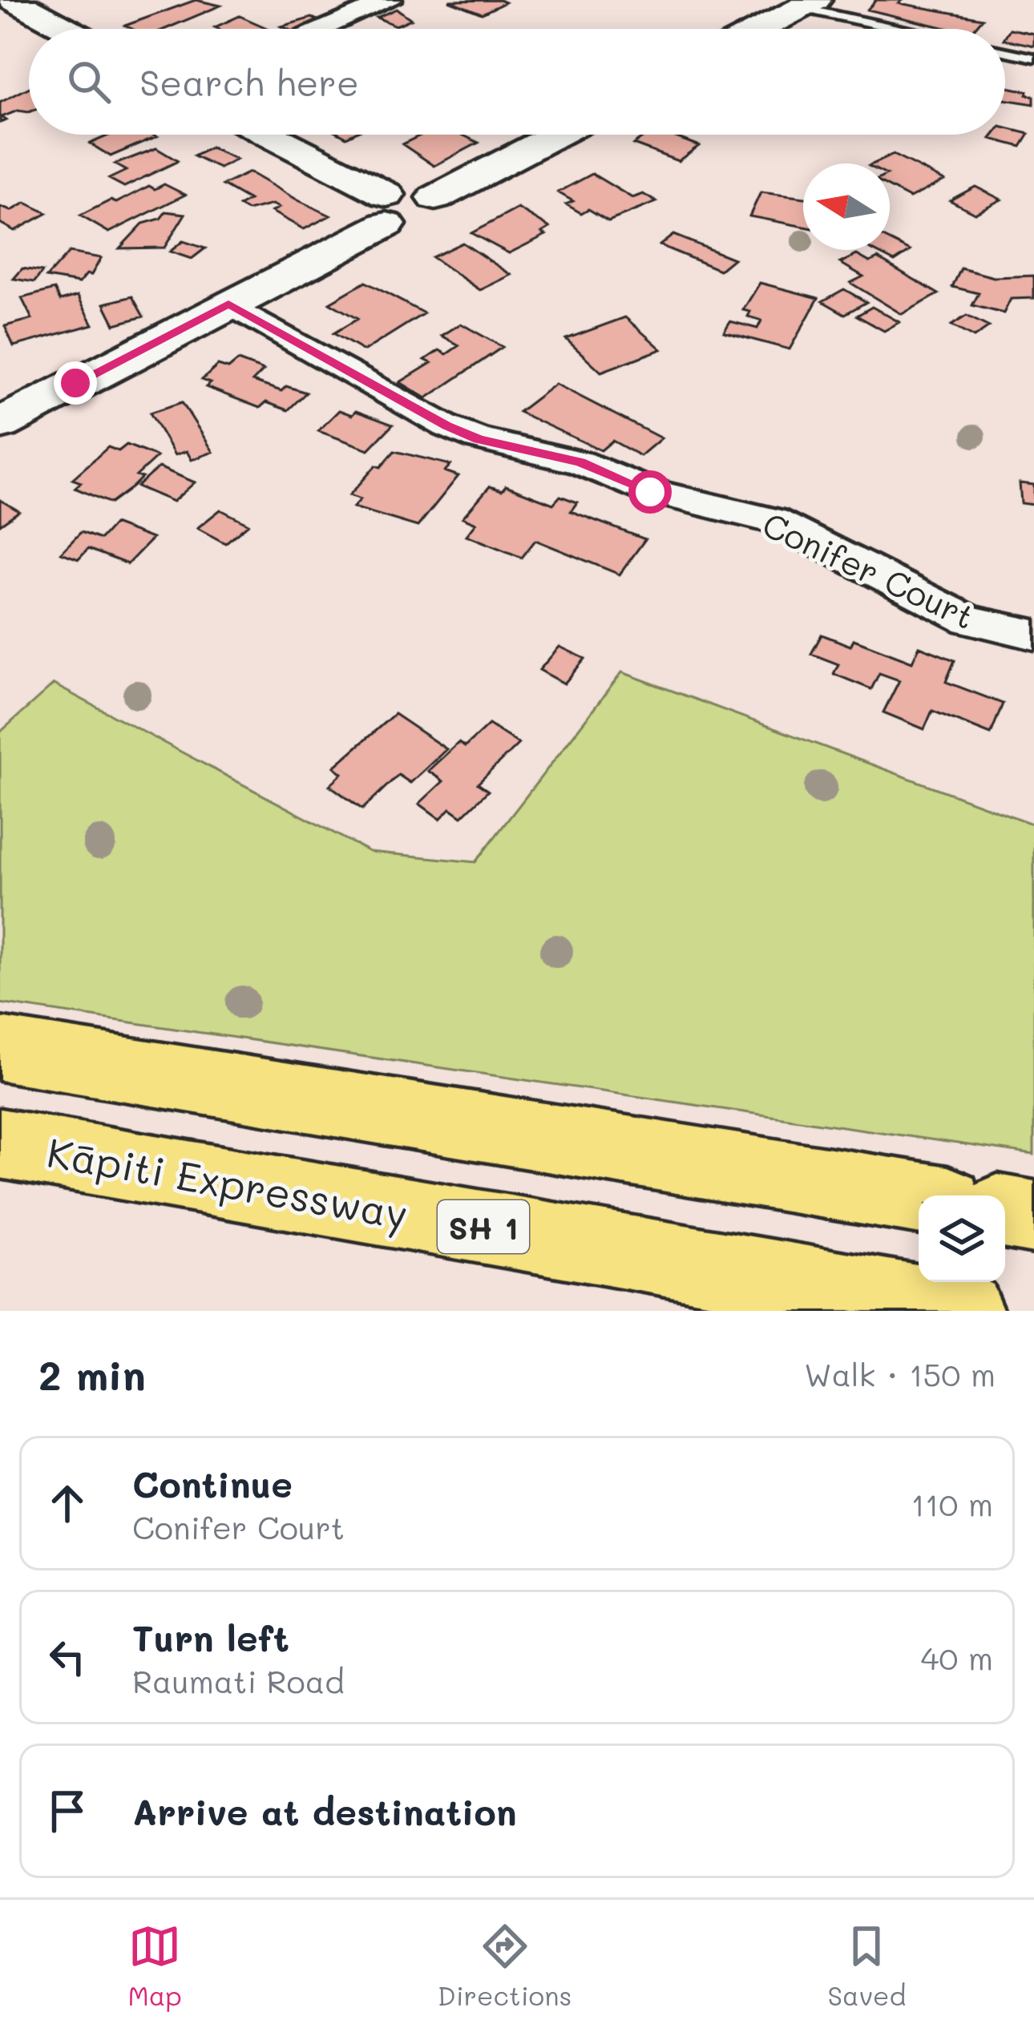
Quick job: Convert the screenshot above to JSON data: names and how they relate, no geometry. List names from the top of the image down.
{
  "streets": {
    "highway": ["Kāpiti Expressway", "SH 1"],
    "street": ["Conifer Court"]
  },
  "north": "left",
  "page": {
    "search": "Search here",
    "heading": ["2 min", "Walk · 150 m"],
    "list": [
      ["Continue", "Conifer Court", "110 m"],
      ["Turn left", "Raumati Road", "40 m"],
      "Arrive at destination"
    ],
    "nav": ["Map", "Directions", "Saved"]
  }
}
